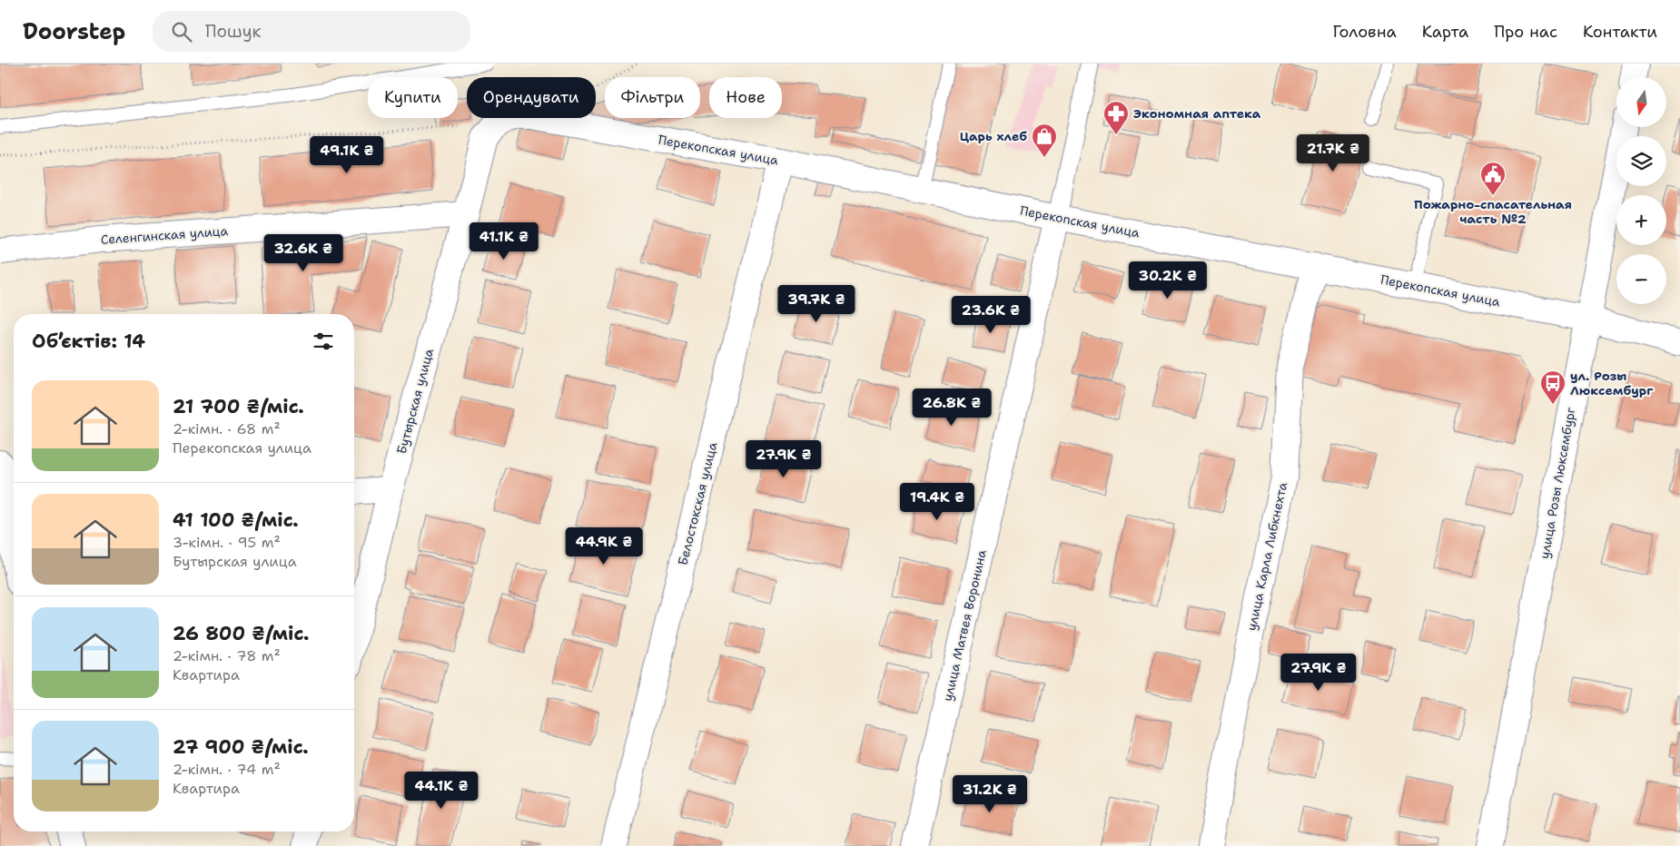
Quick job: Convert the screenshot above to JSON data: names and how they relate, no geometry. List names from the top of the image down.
{
  "streets": {
    "street": [
      "Перекопская улица",
      "Селенгинская улица",
      "Бутырская улица",
      "улица Розы Люксембург",
      "Белостокская улица",
      "улица Карла Либкнехта",
      "улица Матвея Воронина"
    ]
  },
  "crossings": [
    ["Перекопская улица", "Бутырская улица"],
    ["Перекопская улица", "улица Розы Люксембург"],
    ["Перекопская улица", "Белостокская улица"],
    ["Перекопская улица", "улица Карла Либкнехта"],
    ["Перекопская улица", "улица Матвея Воронина"],
    ["Селенгинская улица", "Бутырская улица"]
  ],
  "places": {
    "pharmacy": ["Экономная аптека"],
    "shop": ["Царь хлеб"],
    "public building": ["Пожарно-спасательная часть №2"],
    "bus stop": ["ул. Розы Люксембург"]
  },
  "north": "bottom",
  "page": {
    "header": "Doorstep",
    "search": "Пошук",
    "nav": [
      "Головна",
      "Карта",
      "Про нас",
      "Контакти"
    ],
    "map_buttons": ["+", "−"],
    "chip": [
      "Купити",
      "Орендувати",
      "Фільтри",
      "Нове"
    ],
    "price": [
      "21.7K ₴",
      "49.1K ₴",
      "41.1K ₴",
      "32.6K ₴",
      "30.2K ₴",
      "39.7K ₴",
      "23.6K ₴",
      "26.8K ₴",
      "27.9K ₴",
      "19.4K ₴",
      "44.9K ₴",
      "27.9K ₴",
      "44.1K ₴",
      "31.2K ₴"
    ],
    "heading": "Об’єктів: 14",
    "list": [
      {
        "name": "21 700 ₴/міс.",
        "note": "2-кімн. · 68 m² · Перекопская улица"
      },
      {
        "name": "41 100 ₴/міс.",
        "note": "3-кімн. · 95 m² · Бутырская улица"
      },
      {
        "name": "26 800 ₴/міс.",
        "note": "2-кімн. · 78 m² · Квартира"
      },
      {
        "name": "27 900 ₴/міс.",
        "note": "2-кімн. · 74 m² · Квартира"
      }
    ]
  }
}
